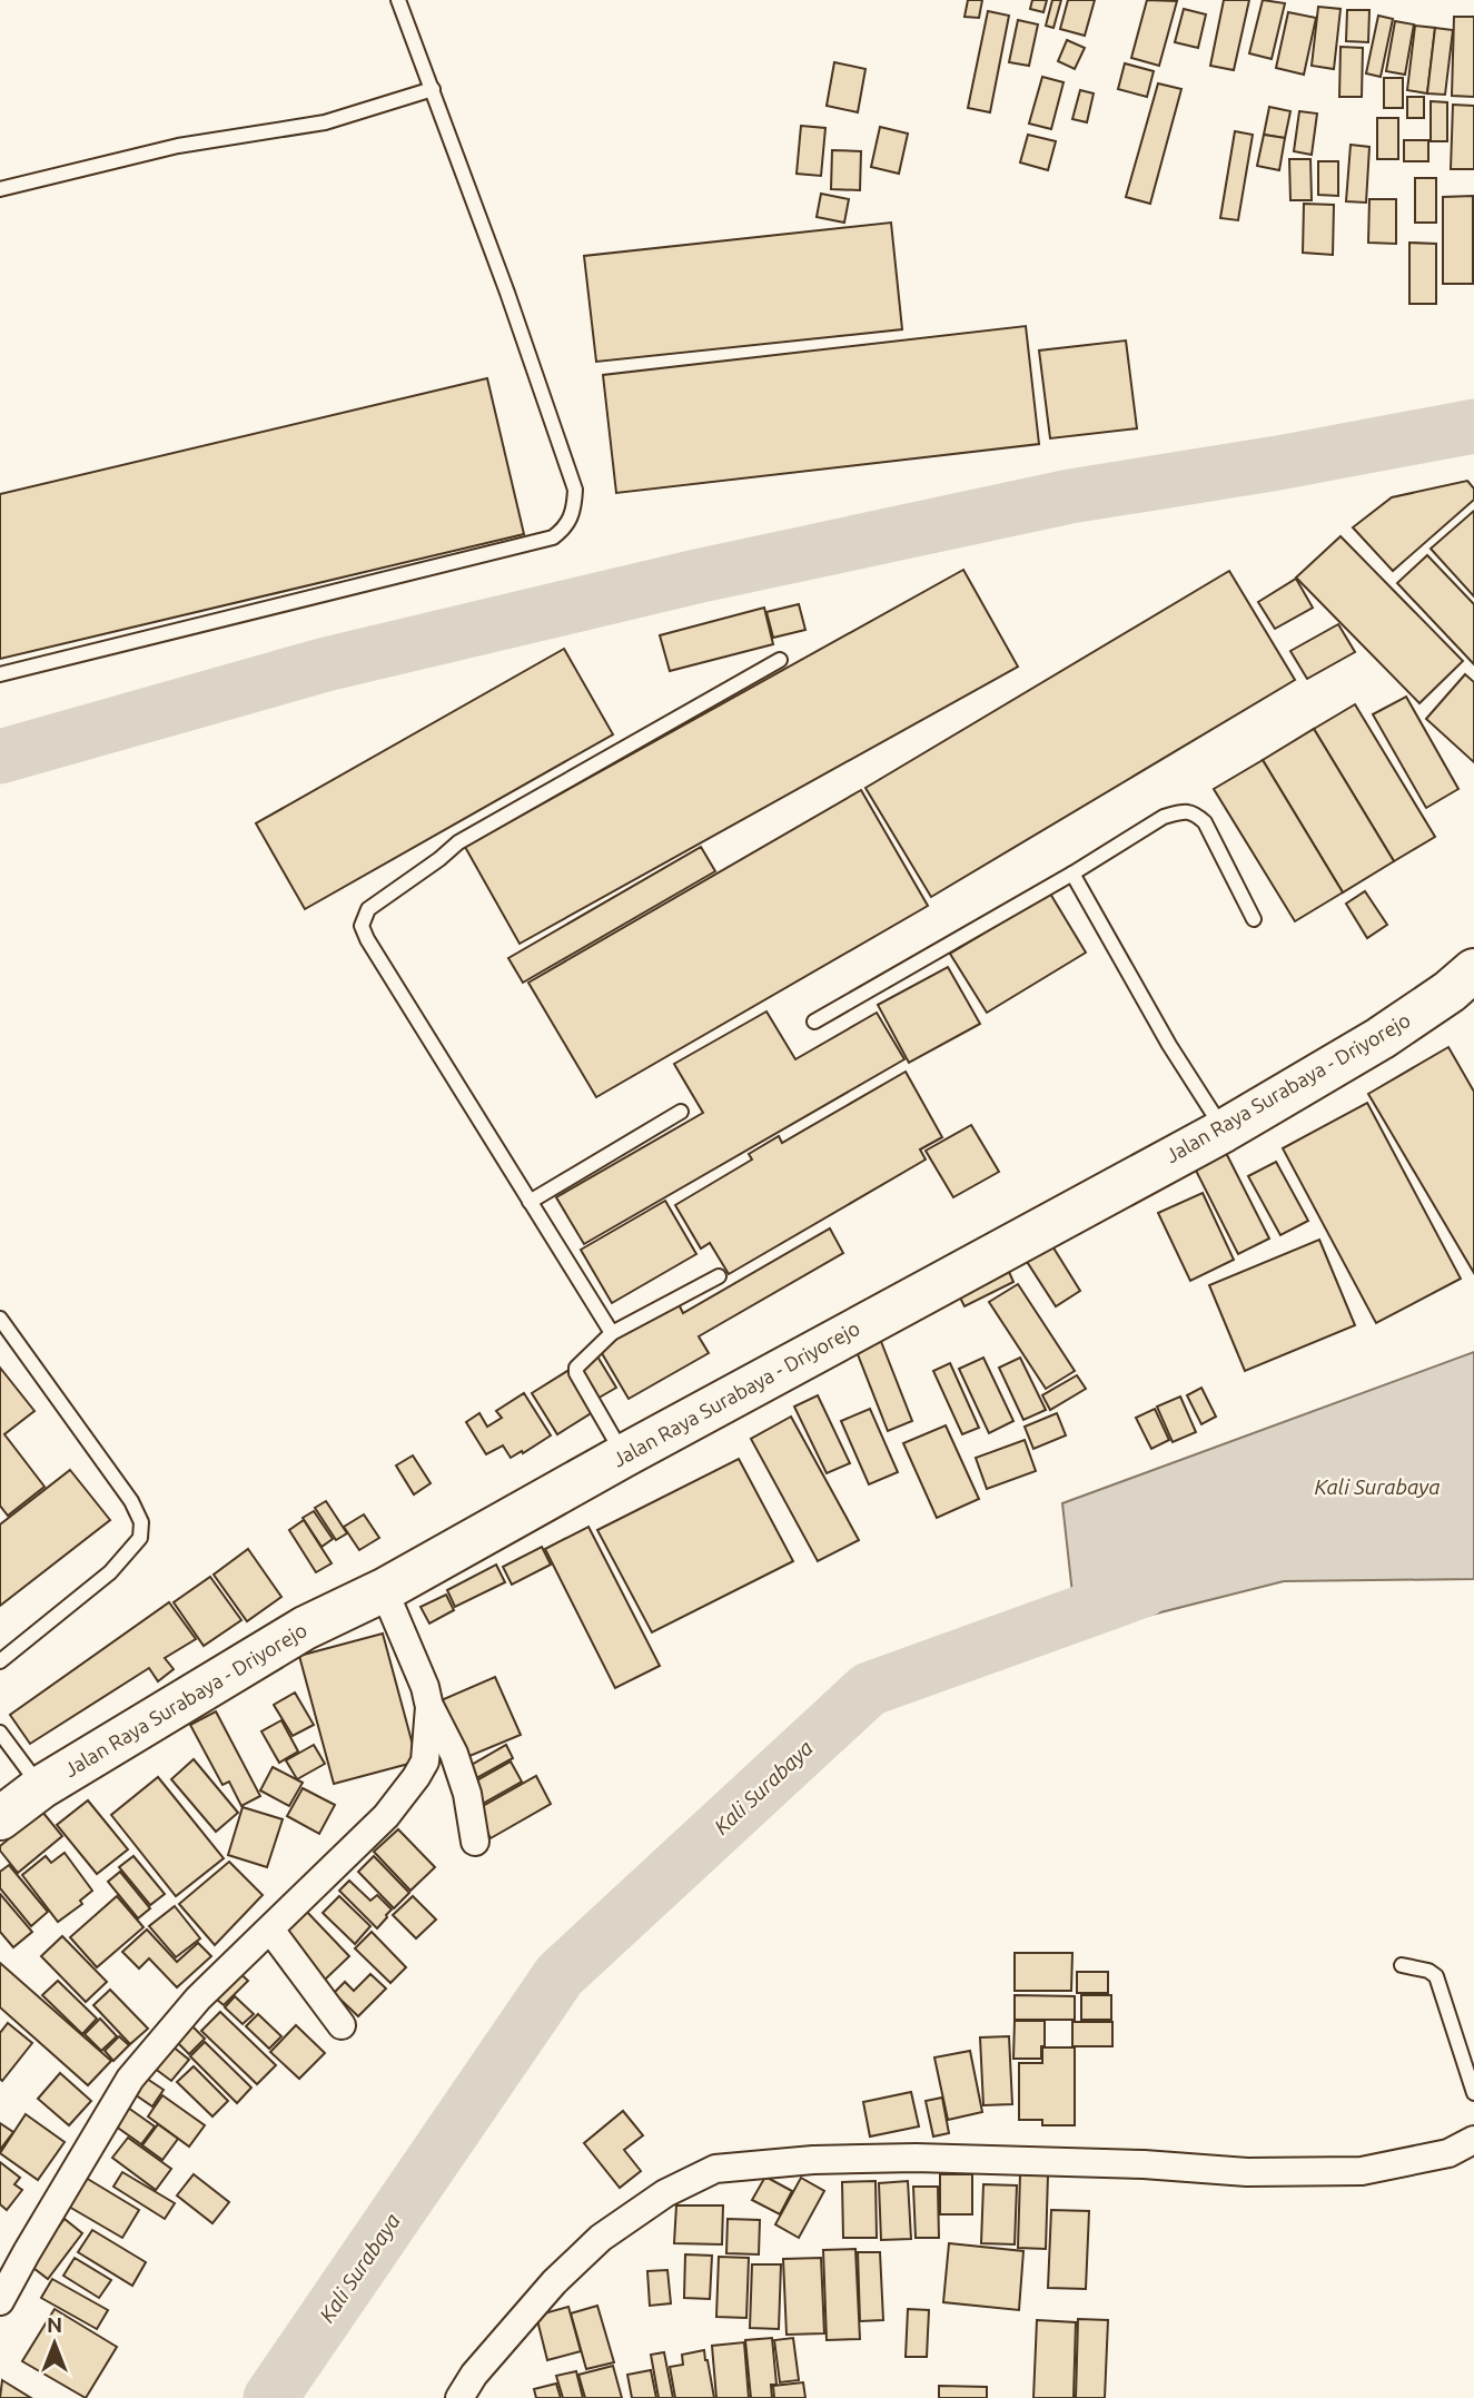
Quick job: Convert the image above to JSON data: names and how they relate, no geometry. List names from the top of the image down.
{
  "streets": {
    "main road": ["Jalan Raya Surabaya - Driyorejo"]
  },
  "water": ["Kali Surabaya"],
  "north": "top"
}
